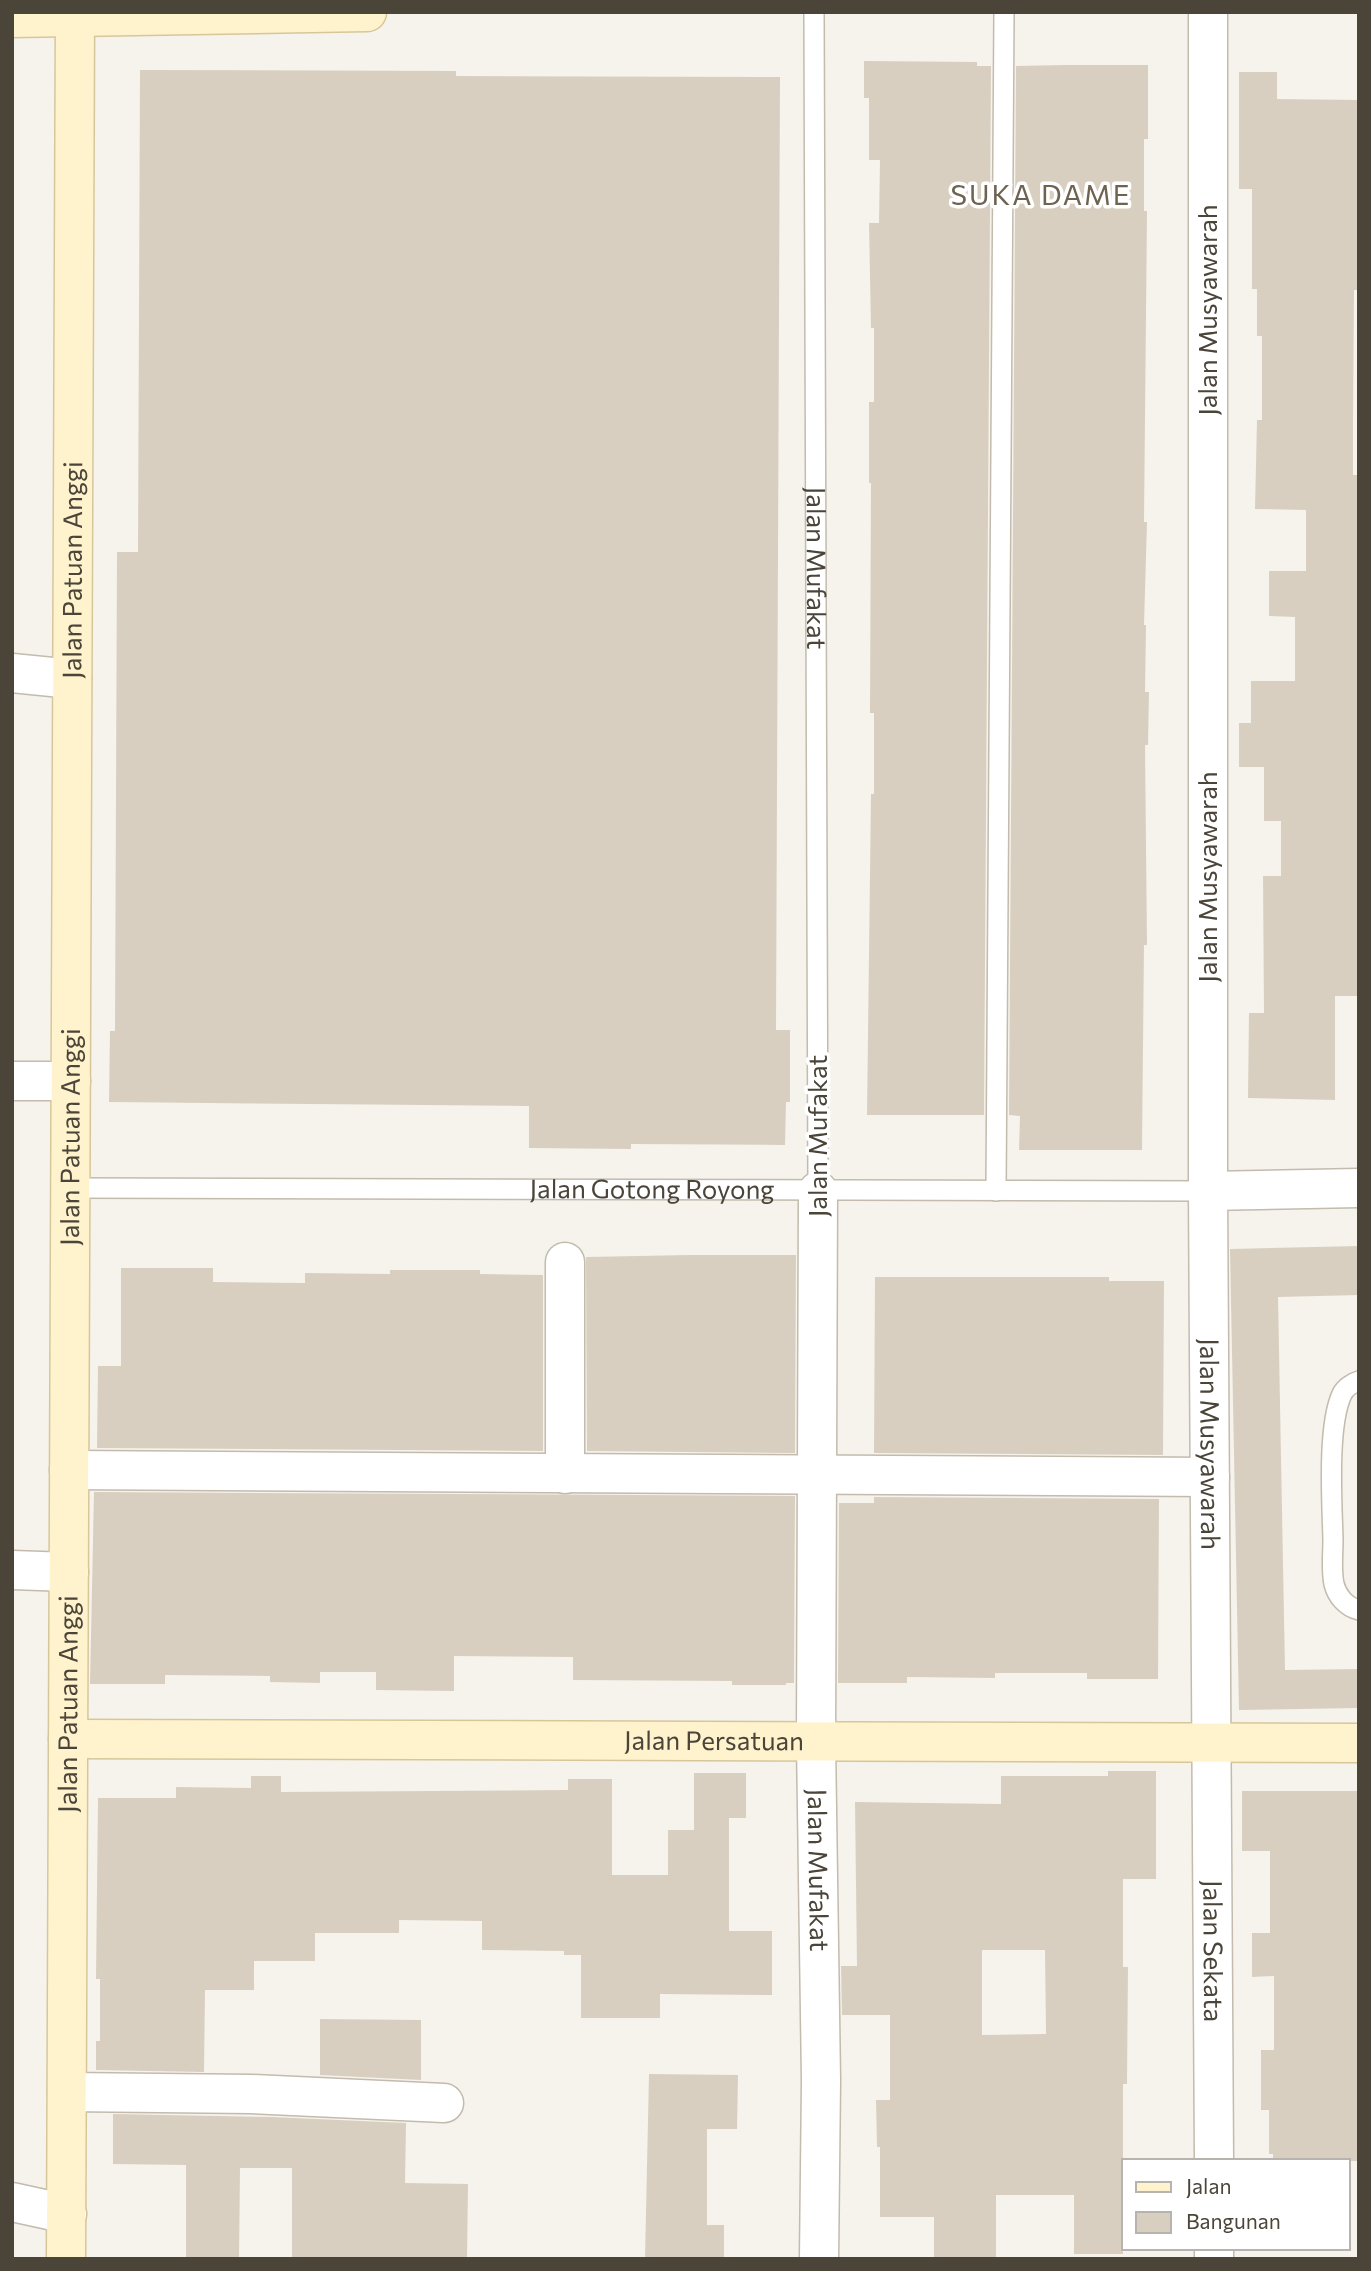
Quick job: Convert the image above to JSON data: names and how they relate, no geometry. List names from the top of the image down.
{
  "streets": {
    "street": [
      "Jalan Musyawarah",
      "Jalan Mufakat",
      "Jalan Patuan Anggi",
      "Jalan Gotong Royong",
      "Jalan Persatuan",
      "Jalan Sekata"
    ]
  },
  "crossings": [
    ["Jalan Musyawarah", "Jalan Gotong Royong"],
    ["Jalan Musyawarah", "Jalan Persatuan"],
    ["Jalan Musyawarah", "Jalan Sekata"],
    ["Jalan Mufakat", "Jalan Gotong Royong"],
    ["Jalan Mufakat", "Jalan Persatuan"],
    ["Jalan Patuan Anggi", "Jalan Gotong Royong"],
    ["Jalan Patuan Anggi", "Jalan Persatuan"],
    ["Jalan Persatuan", "Jalan Sekata"]
  ],
  "districts": ["SUKA DAME"],
  "legend": ["Jalan", "Bangunan"]
}
